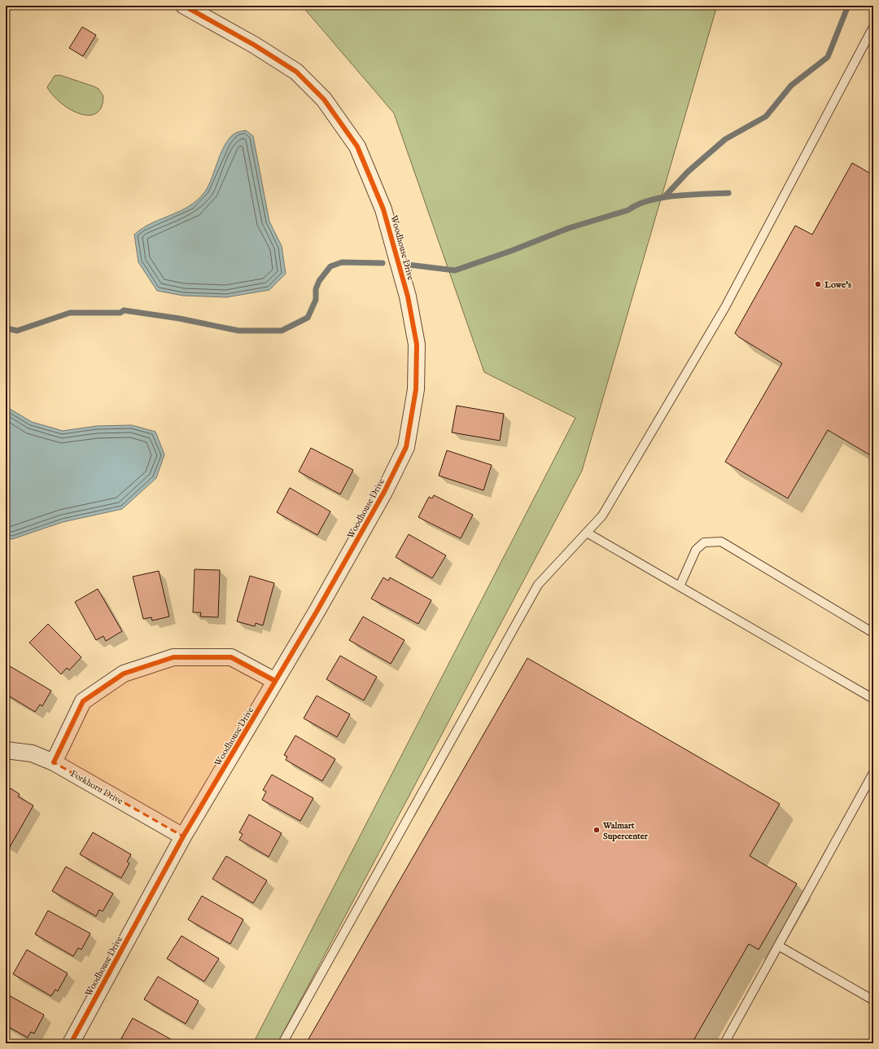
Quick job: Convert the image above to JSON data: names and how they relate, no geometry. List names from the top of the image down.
{
  "streets": {
    "street": ["Woodhouse Drive", "Forkhorn Drive"]
  },
  "crossings": [
    ["Woodhouse Drive", "Forkhorn Drive"]
  ],
  "places": ["Lowe's", "Walmart Supercenter"]
}
